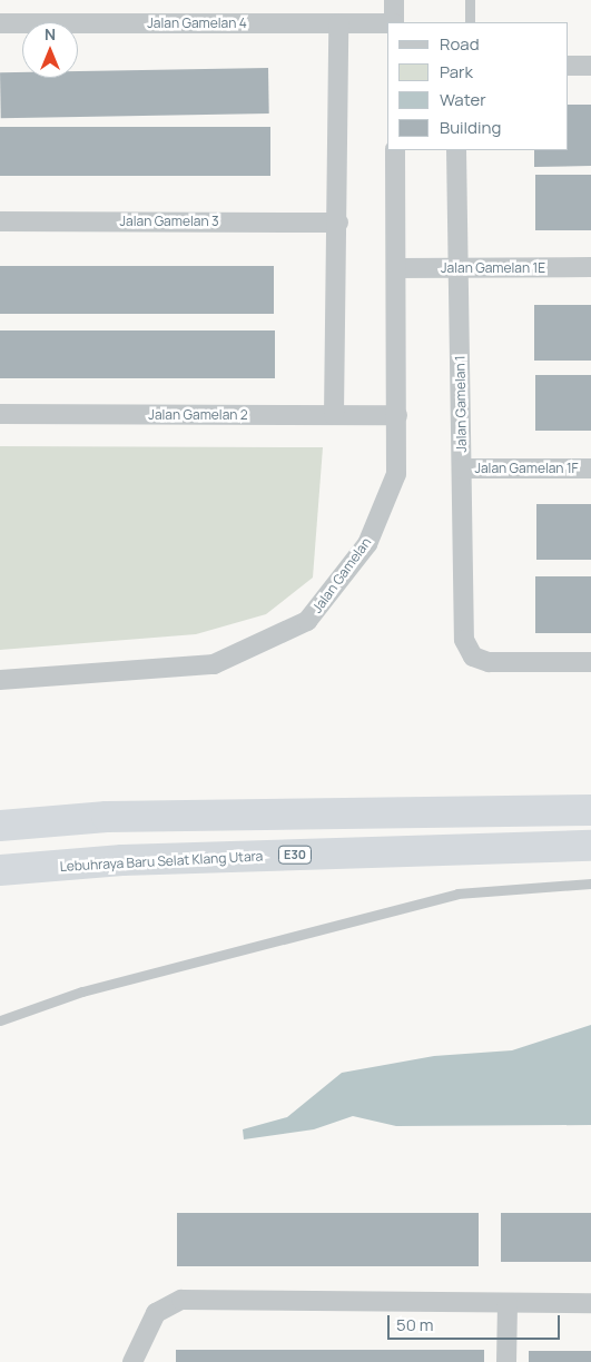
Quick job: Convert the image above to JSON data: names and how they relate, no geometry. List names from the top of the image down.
{
  "streets": {
    "highway": ["E30", "Lebuhraya Baru Selat Klang Utara"],
    "street": [
      "Jalan Gamelan 4",
      "Jalan Gamelan 3",
      "Jalan Gamelan 1E",
      "Jalan Gamelan 1",
      "Jalan Gamelan 2",
      "Jalan Gamelan 1F",
      "Jalan Gamelan"
    ]
  },
  "crossings": [
    ["Jalan Gamelan 1E", "Jalan Gamelan 1"],
    ["Jalan Gamelan 1E", "Jalan Gamelan"],
    ["Jalan Gamelan 1", "Jalan Gamelan 1F"],
    ["Jalan Gamelan 2", "Jalan Gamelan"]
  ],
  "legend": [
    "Road",
    "Park",
    "Water",
    "Building"
  ],
  "scale_bar": "50 m",
  "north": "top"
}
